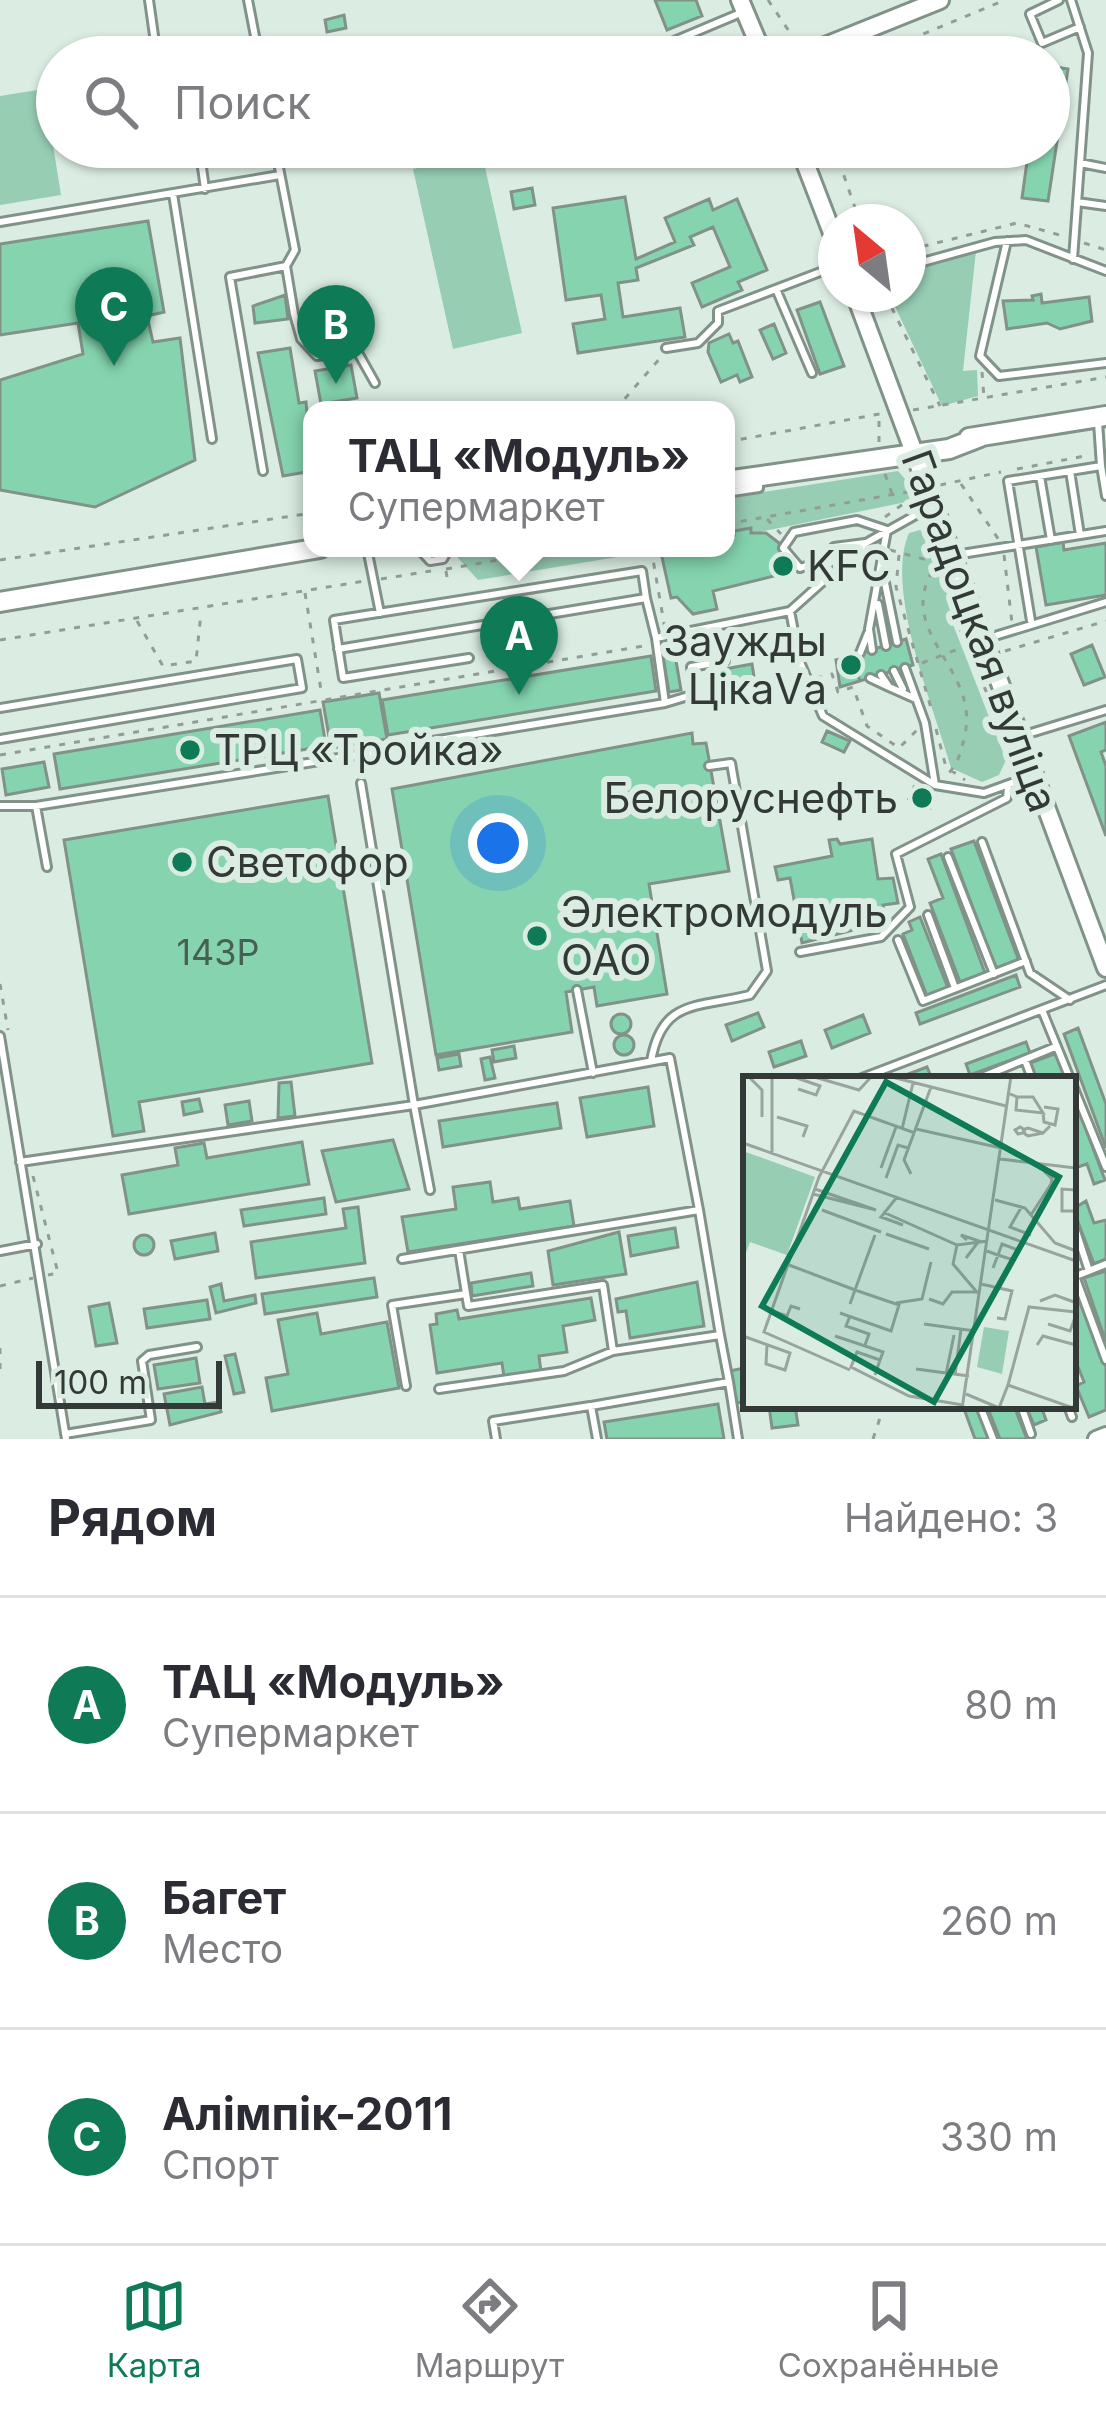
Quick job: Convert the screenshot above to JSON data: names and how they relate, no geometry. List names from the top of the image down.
{
  "streets": {
    "street": ["Гарадоцкая вуліца"]
  },
  "places": [
    "KFC",
    "Заужды ЦікаVа",
    "ТРЦ «Тройка»",
    "Белоруснефть",
    "Светофор",
    "Электромодуль ОАО"
  ],
  "house_numbers": ["143Р"],
  "scale_bar": "100 m",
  "north": "top left",
  "page": {
    "search": "Поиск",
    "pins": ["C", "B", "A"],
    "popup": ["ТАЦ «Модуль»", "Супермаркет"],
    "scale": "100 m",
    "heading": ["Рядом", "Найдено: 3"],
    "list": [
      {
        "mark": "A",
        "name": "ТАЦ «Модуль»",
        "note": "Супермаркет",
        "value": "80 m"
      },
      {
        "mark": "B",
        "name": "Багет",
        "note": "Место",
        "value": "260 m"
      },
      {
        "mark": "C",
        "name": "Алімпік-2011",
        "note": "Спорт",
        "value": "330 m"
      }
    ],
    "nav": ["Карта", "Маршрут", "Сохранённые"]
  }
}
